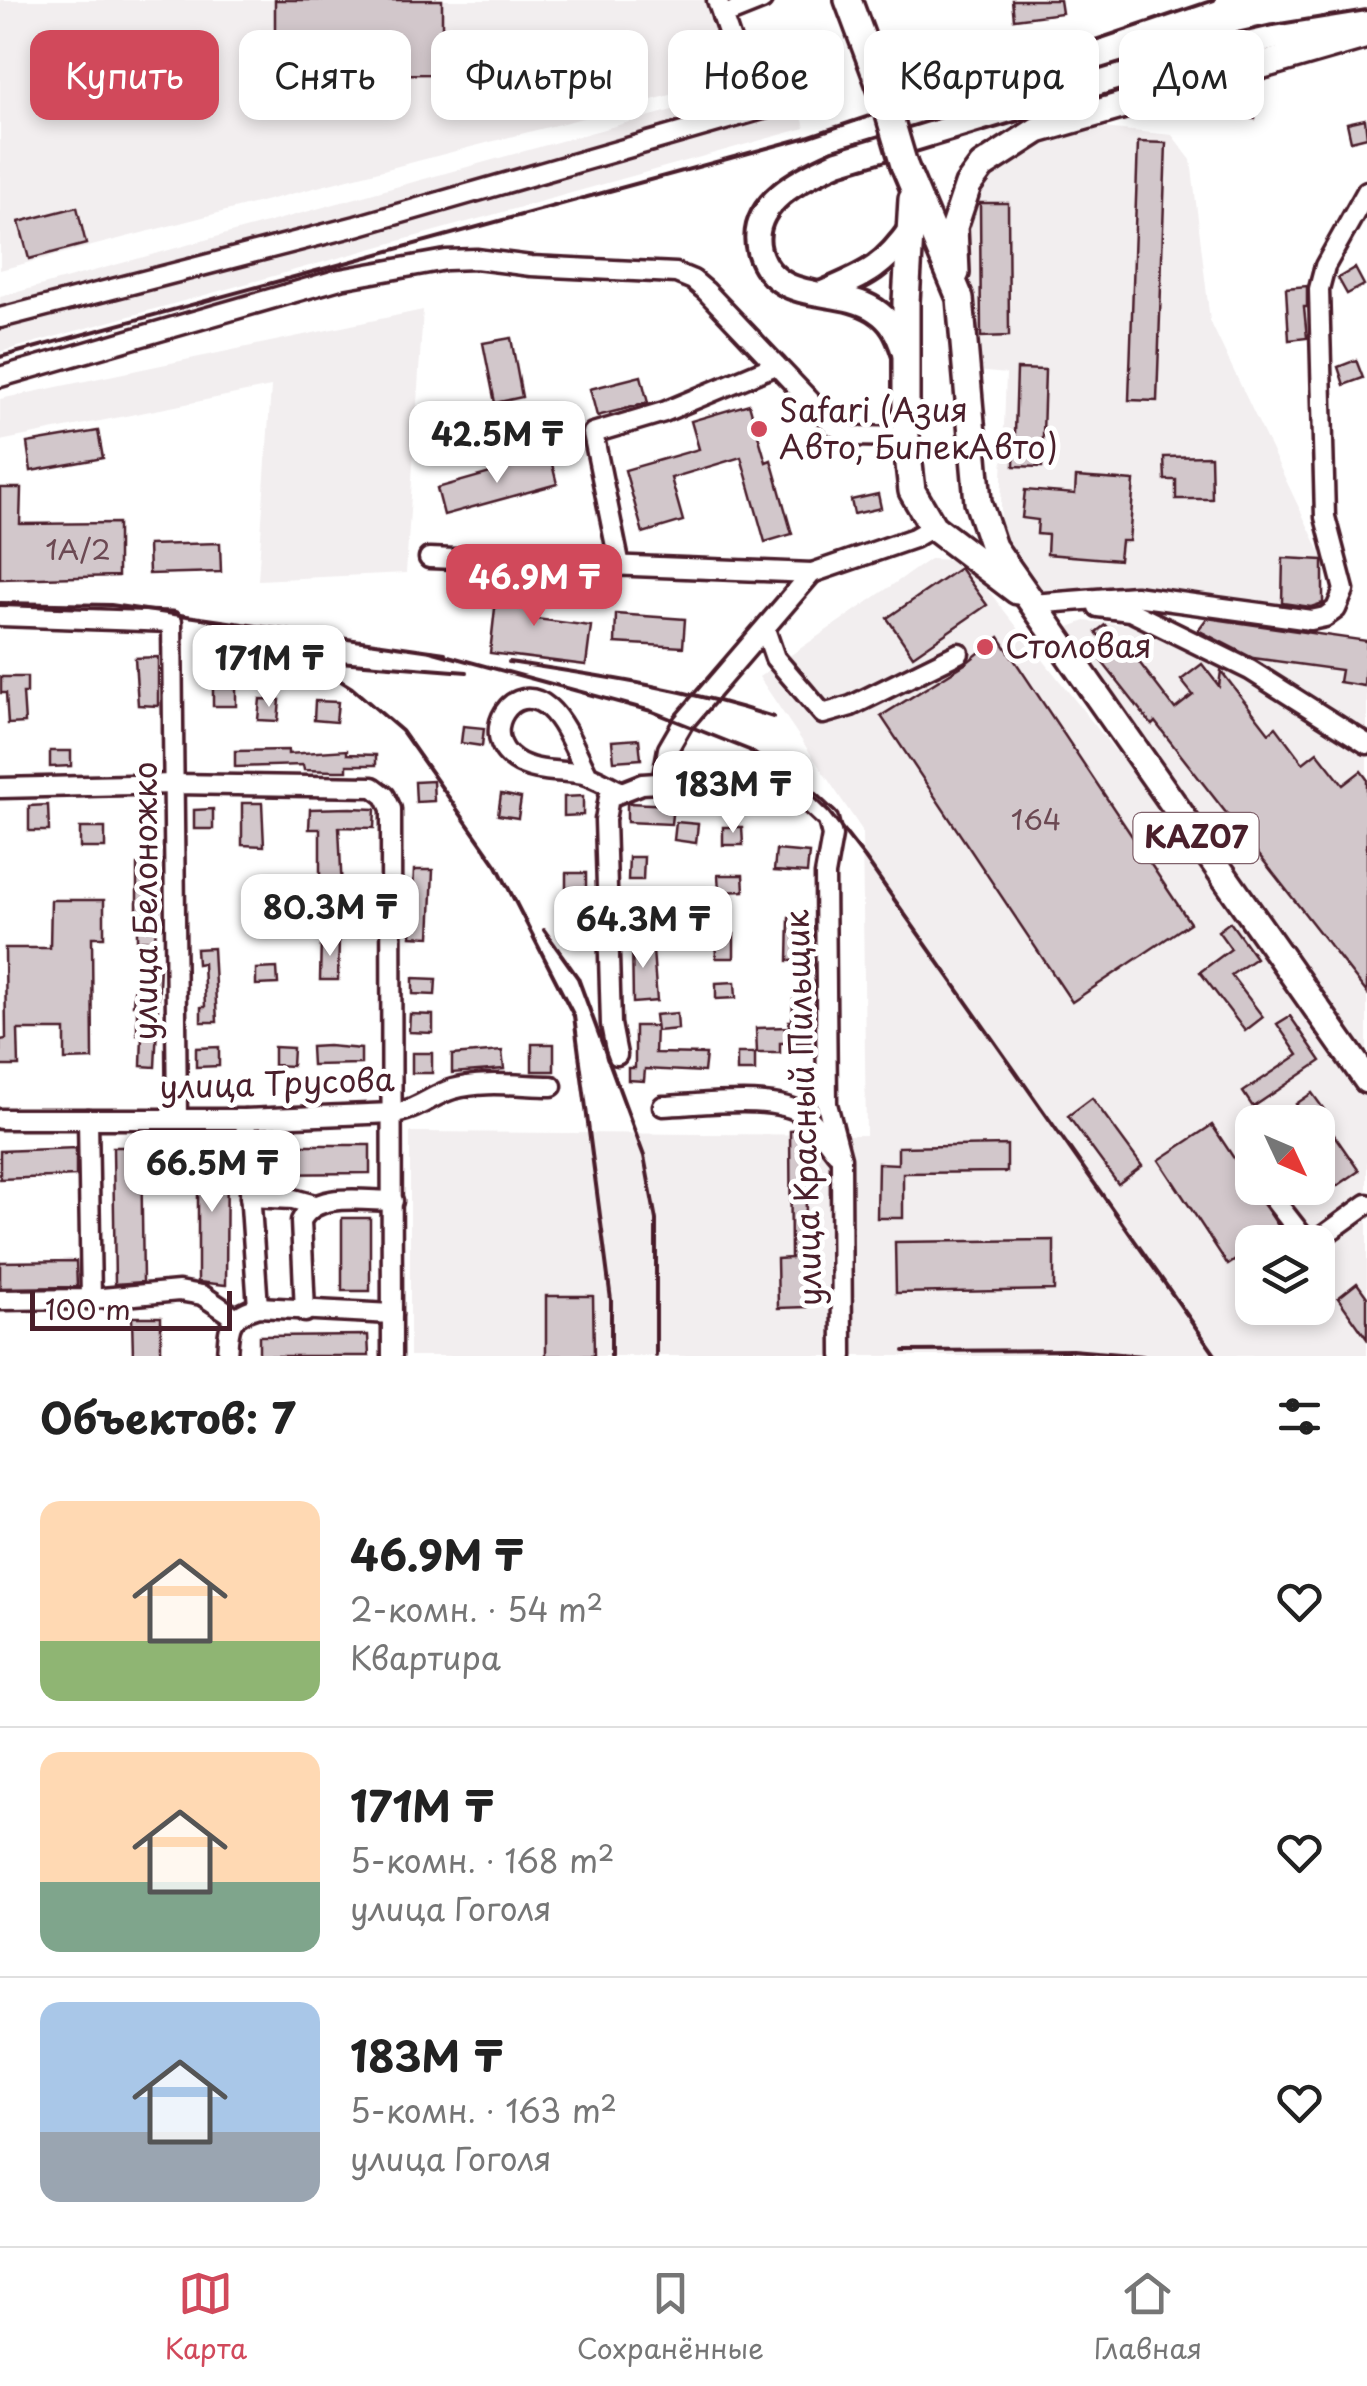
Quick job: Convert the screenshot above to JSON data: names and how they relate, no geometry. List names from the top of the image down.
{
  "streets": {
    "highway": ["KAZ07"],
    "street": ["улица Белоножко", "улица Трусова", "улица Красный Пильщик"]
  },
  "crossings": [
    ["улица Белоножко", "улица Трусова"]
  ],
  "places": ["Safari (Азия Авто, БипекАвто)", "Столовая"],
  "house_numbers": ["1А/2", "164"],
  "scale_bar": "100 m",
  "north": "bottom right",
  "page": {
    "chip": [
      "Купить",
      "Снять",
      "Фильтры",
      "Новое",
      "Квартира",
      "Дом"
    ],
    "price": [
      "42.5M ₸",
      "46.9M ₸",
      "171M ₸",
      "183M ₸",
      "80.3M ₸",
      "64.3M ₸",
      "66.5M ₸"
    ],
    "scale": "100 m",
    "heading": "Объектов: 7",
    "list": [
      {
        "name": "46.9M ₸",
        "note": "2-комн. · 54 m² · Квартира"
      },
      {
        "name": "171M ₸",
        "note": "5-комн. · 168 m² · улица Гоголя"
      },
      {
        "name": "183M ₸",
        "note": "5-комн. · 163 m² · улица Гоголя"
      }
    ],
    "tabs": ["Карта", "Сохранённые", "Главная"]
  }
}
